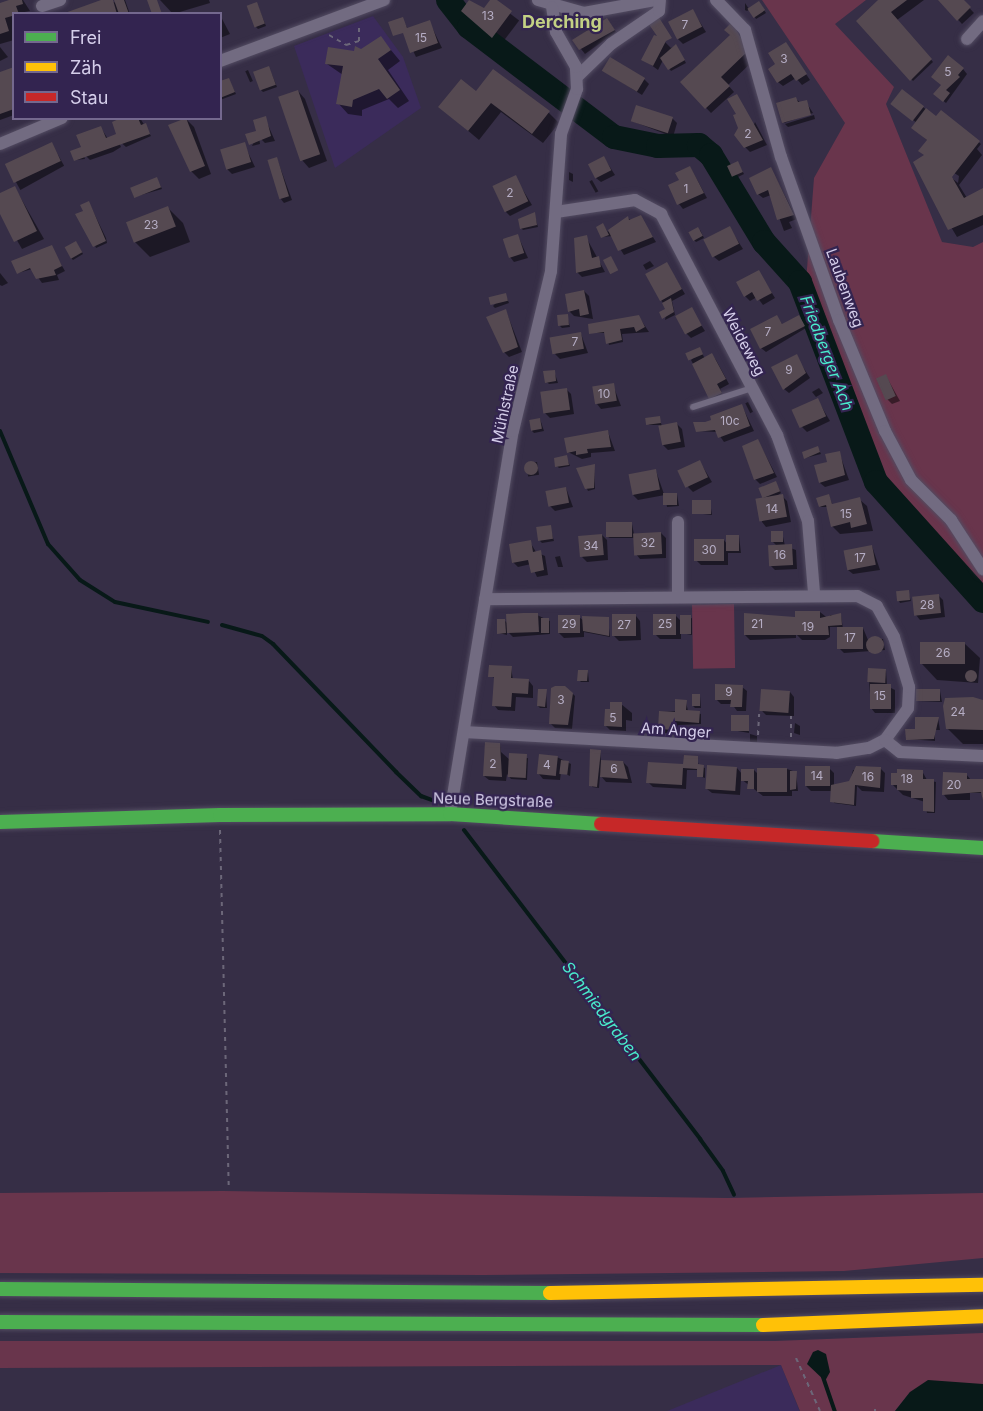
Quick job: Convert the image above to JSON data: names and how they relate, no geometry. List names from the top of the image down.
{
  "streets": {
    "main road": ["Neue Bergstraße"],
    "street": [
      "Laubenweg",
      "Weideweg",
      "Mühlstraße",
      "Am Anger"
    ]
  },
  "crossings": [
    ["Weideweg", "Mühlstraße"],
    ["Mühlstraße", "Am Anger"],
    ["Mühlstraße", "Neue Bergstraße"]
  ],
  "districts": ["Derching"],
  "water": ["Friedberger Ach", "Schmiedgraben"],
  "house_numbers": [
    "13",
    "7",
    "15",
    "3",
    "5",
    "2",
    "1",
    "2",
    "23",
    "7",
    "7",
    "9",
    "10",
    "10c",
    "14",
    "15",
    "32",
    "34",
    "30",
    "16",
    "17",
    "28",
    "29",
    "25",
    "21",
    "27",
    "19",
    "17",
    "26",
    "9",
    "15",
    "3",
    "24",
    "5",
    "2",
    "4",
    "6",
    "14",
    "16",
    "18",
    "20"
  ],
  "legend": ["Frei", "Zäh", "Stau"]
}
